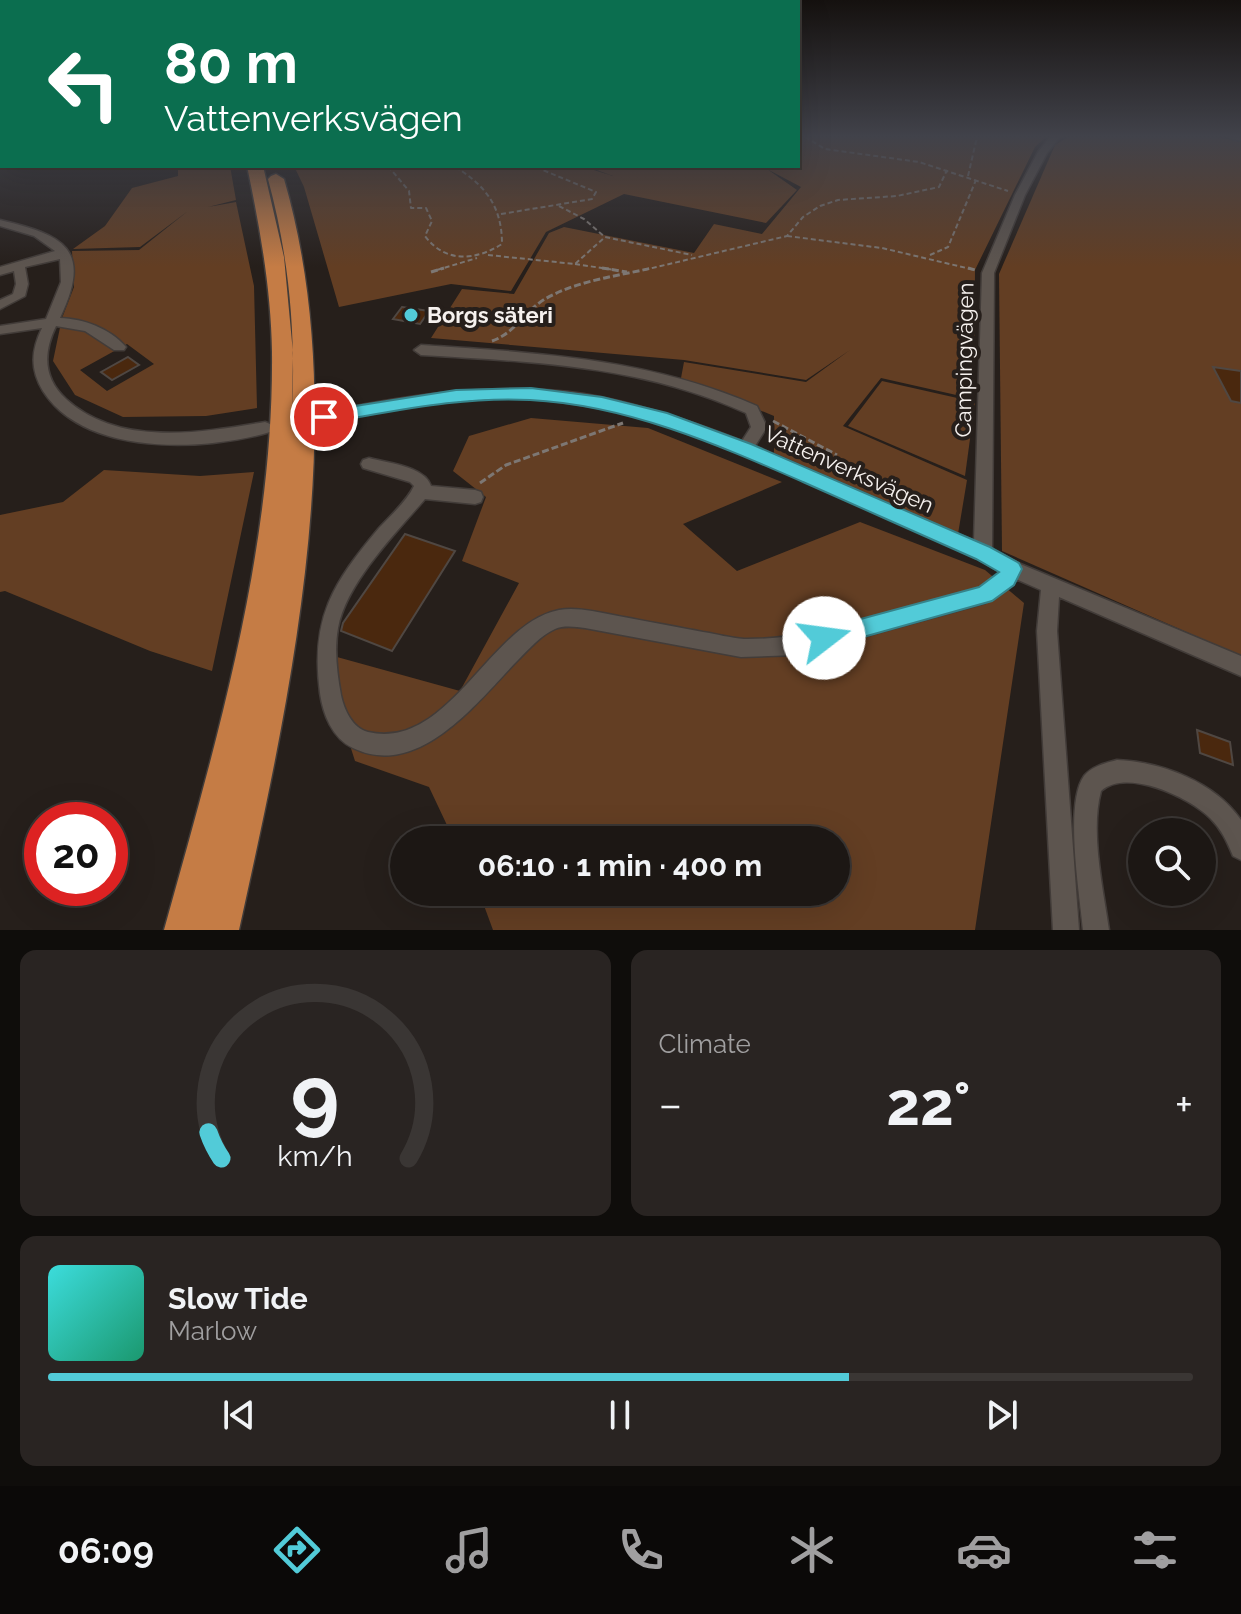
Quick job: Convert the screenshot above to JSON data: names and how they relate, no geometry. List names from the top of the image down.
{
  "streets": {
    "street": ["Campingvägen", "Vattenverksvägen"]
  },
  "crossings": [
    ["Campingvägen", "Vattenverksvägen"]
  ],
  "places": ["Borgs säteri"],
  "page": {
    "turn": ["80 m", "Vattenverksvägen"],
    "limit": "20",
    "trip": "06:10 · 1 min · 400 m",
    "tile": "Climate",
    "heat": ["−", "22°", "+"],
    "song": ["Slow Tide", "Marlow"],
    "tabs": "06:09",
    "gauge": ["9", "km/h"]
  }
}
